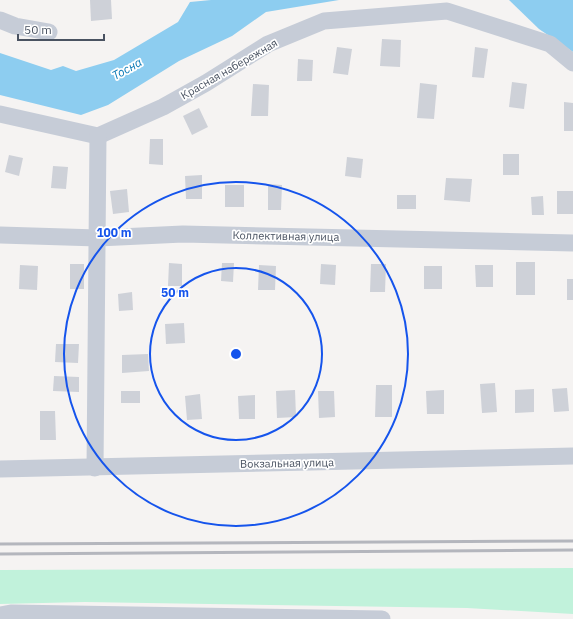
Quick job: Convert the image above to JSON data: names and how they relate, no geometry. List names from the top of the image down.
{
  "streets": {
    "street": ["Красная набережная", "Коллективная улица", "Вокзальная улица"]
  },
  "water": ["Тосна"],
  "scale_bar": "50 m",
  "rings": ["100 m", "50 m"]
}
